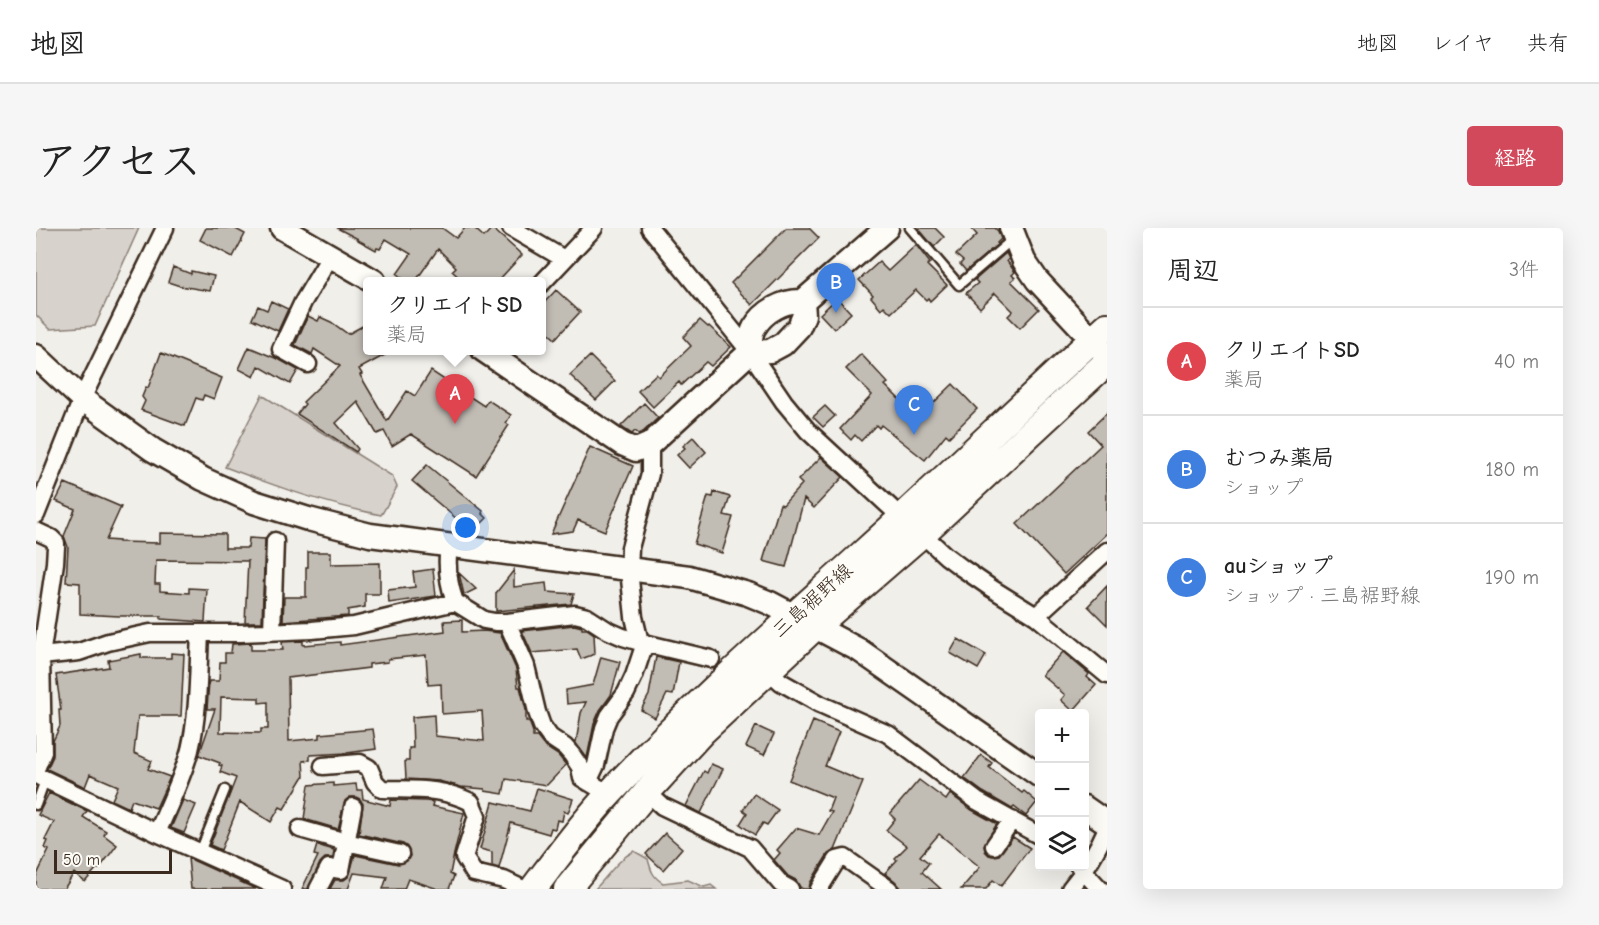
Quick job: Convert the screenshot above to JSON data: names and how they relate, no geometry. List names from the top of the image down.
{
  "streets": {
    "main road": ["三島裾野線"]
  },
  "scale_bar": "50 m",
  "page": {
    "header": "地図",
    "nav": ["地図", "レイヤ", "共有"],
    "title": "アクセス",
    "buttons": "経路",
    "heading": ["周辺", "3件"],
    "pins": ["B", "A", "C"],
    "popup": ["クリエイトSD", "薬局"],
    "list": [
      {
        "mark": "A",
        "name": "クリエイトSD",
        "note": "薬局",
        "value": "40 m"
      },
      {
        "mark": "B",
        "name": "むつみ薬局",
        "note": "ショップ",
        "value": "180 m"
      },
      {
        "mark": "C",
        "name": "auショップ",
        "note": "ショップ · 三島裾野線",
        "value": "190 m"
      }
    ],
    "map_buttons": ["+", "−"],
    "scale": "50 m"
  }
}
